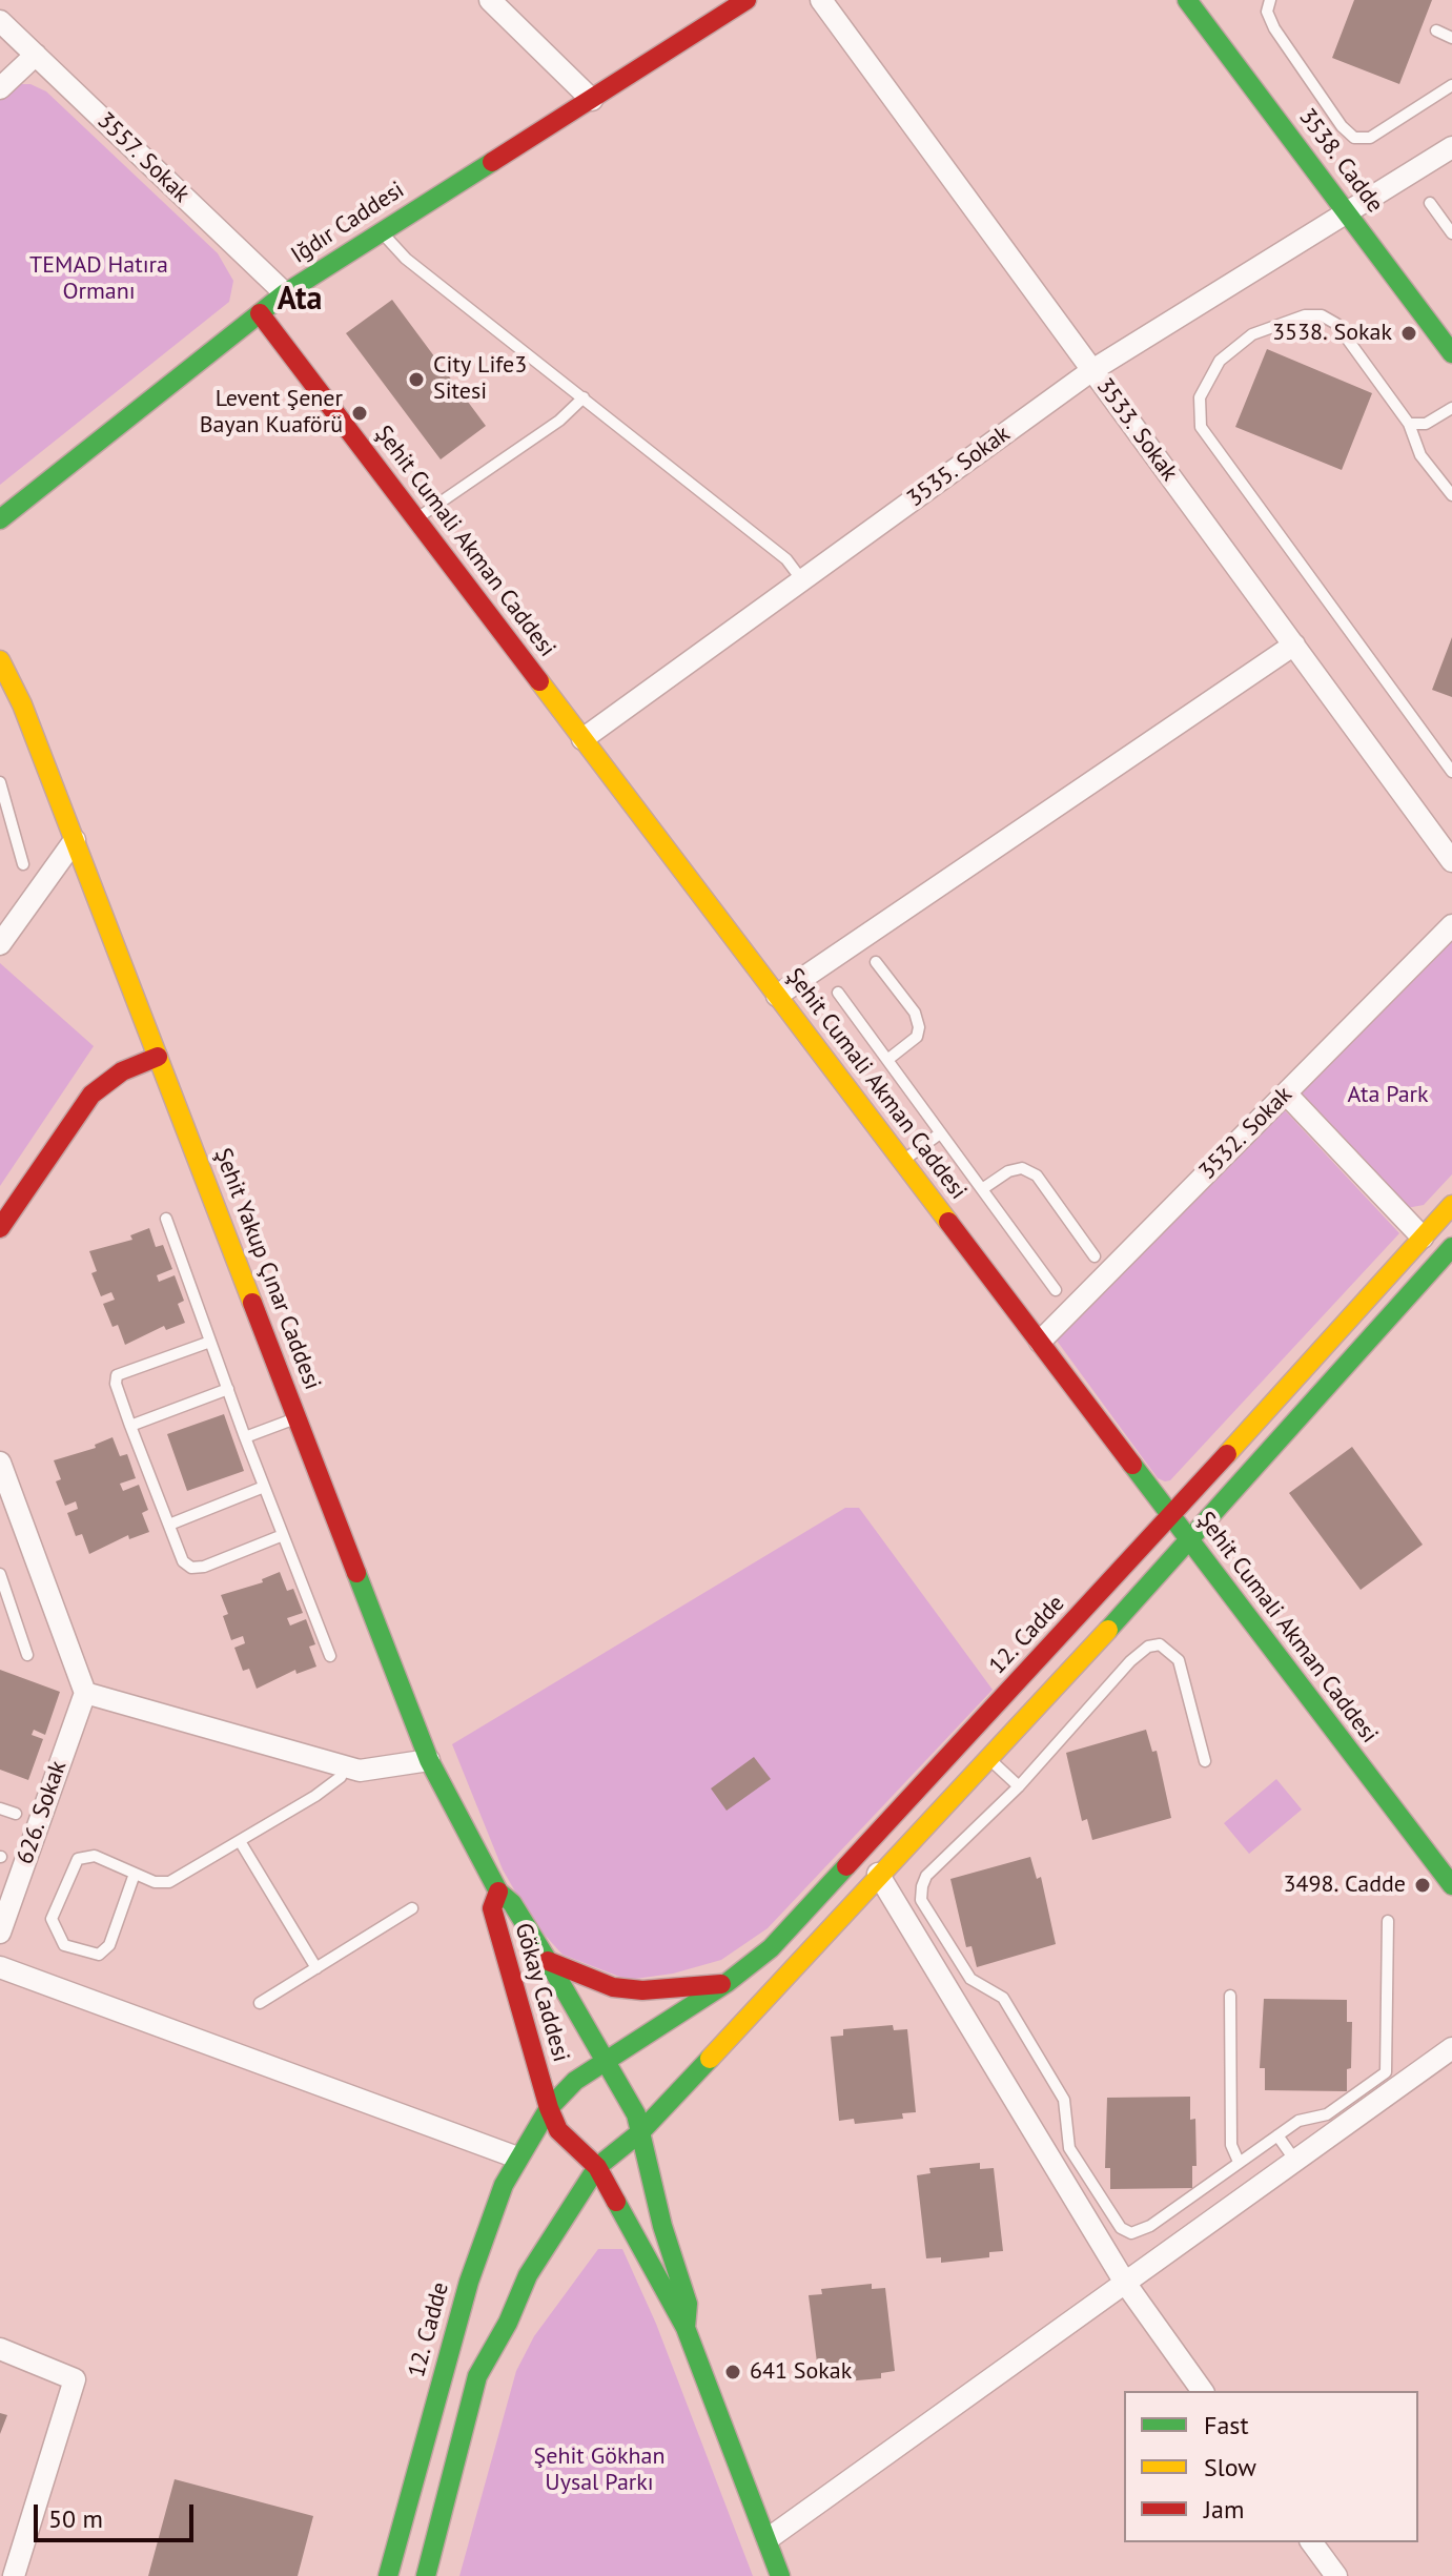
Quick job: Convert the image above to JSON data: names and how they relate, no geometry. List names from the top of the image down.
{
  "streets": {
    "main road": [
      "3538. Cadde",
      "Iğdır Caddesi",
      "Şehit Cumali Akman Caddesi",
      "Şehit Yakup Çınar Caddesi",
      "12. Cadde",
      "Gökay Caddesi"
    ],
    "street": [
      "3557. Sokak",
      "3533. Sokak",
      "3535. Sokak",
      "3532. Sokak",
      "626. Sokak"
    ]
  },
  "crossings": [
    ["3557. Sokak", "Iğdır Caddesi"],
    ["3538. Cadde", "3535. Sokak"],
    ["Iğdır Caddesi", "Şehit Cumali Akman Caddesi"],
    ["3533. Sokak", "3535. Sokak"],
    ["3535. Sokak", "Şehit Cumali Akman Caddesi"],
    ["Şehit Cumali Akman Caddesi", "3532. Sokak"],
    ["Şehit Cumali Akman Caddesi", "12. Cadde"],
    ["Şehit Yakup Çınar Caddesi", "Gökay Caddesi"],
    ["12. Cadde", "Gökay Caddesi"]
  ],
  "districts": ["Ata"],
  "parks": ["TEMAD Hatıra Ormanı", "Ata Park", "Şehit Gökhan Uysal Parkı"],
  "places": [
    "3538. Sokak",
    "City Life3 Sitesi",
    "Levent Şener Bayan Kuaförü",
    "3498. Cadde",
    "641 Sokak"
  ],
  "legend": ["Fast", "Slow", "Jam"],
  "scale_bar": "50 m"
}
